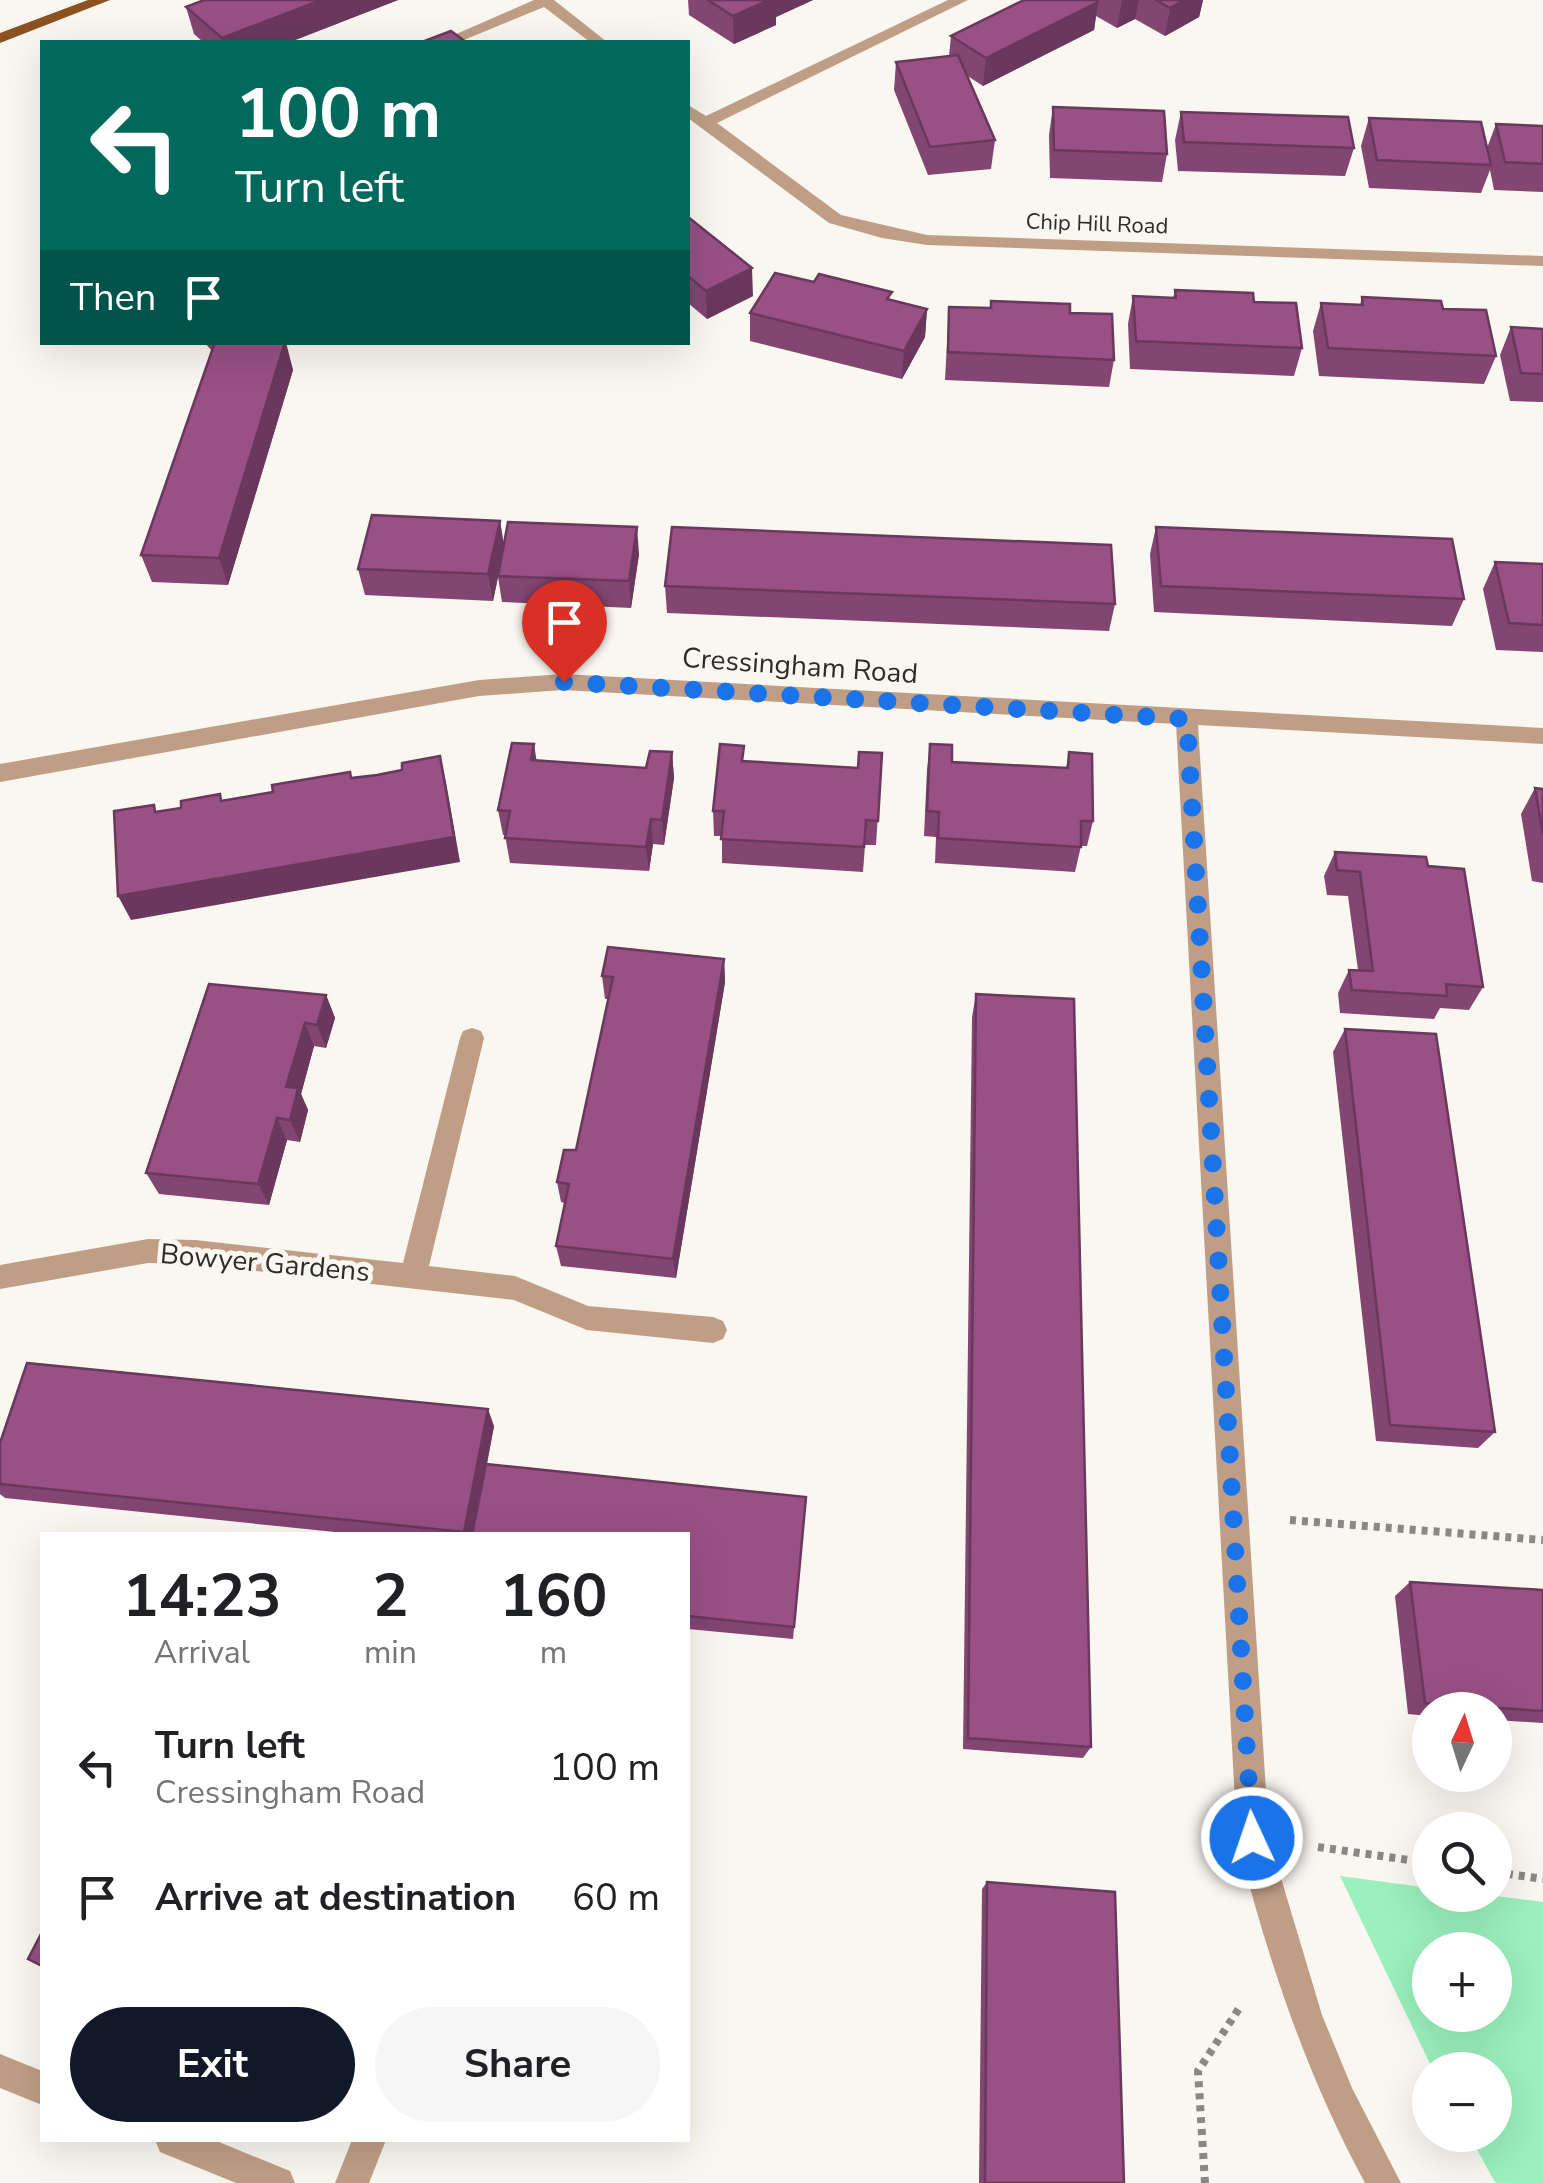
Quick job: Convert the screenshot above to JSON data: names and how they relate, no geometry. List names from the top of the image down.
{
  "streets": {
    "street": ["Chip Hill Road", "Cressingham Road", "Bowyer Gardens"]
  },
  "north": "top",
  "page": {
    "turn": ["100 m", "Turn left"],
    "then": "Then",
    "eta": [
      "14:23",
      "Arrival",
      "2",
      "min",
      "160",
      "m"
    ],
    "map_buttons": ["+", "−"],
    "list": [
      {
        "name": "Turn left",
        "note": "Cressingham Road",
        "value": "100 m"
      },
      {
        "name": "Arrive at destination",
        "value": "60 m"
      }
    ],
    "buttons": ["Exit", "Share"]
  }
}
